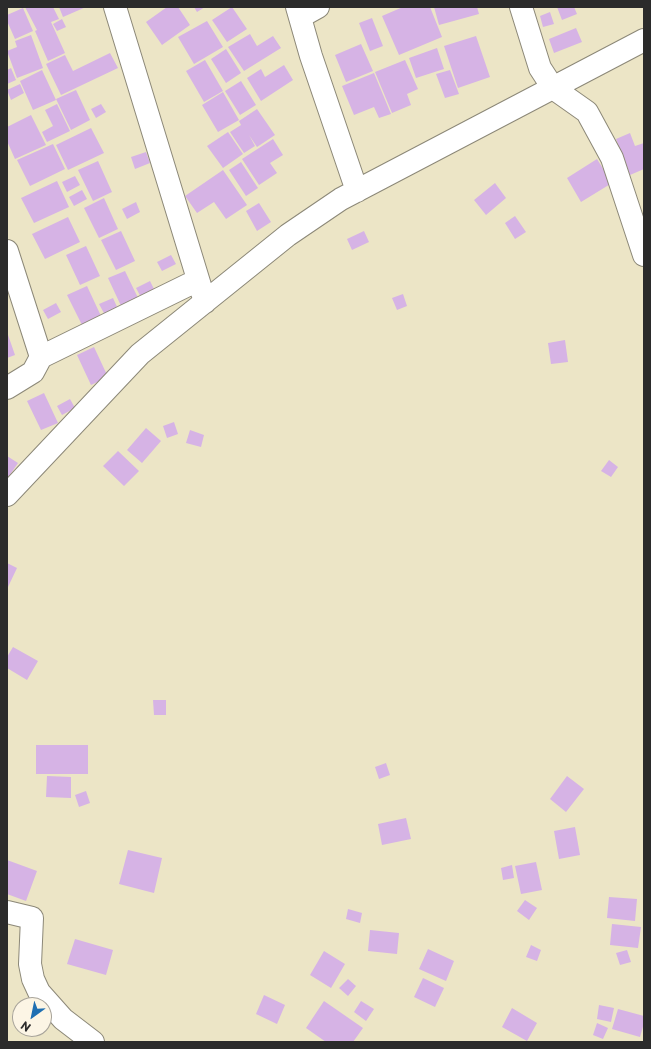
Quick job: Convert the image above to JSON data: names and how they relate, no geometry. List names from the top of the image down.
{
  "north": "bottom left"
}
